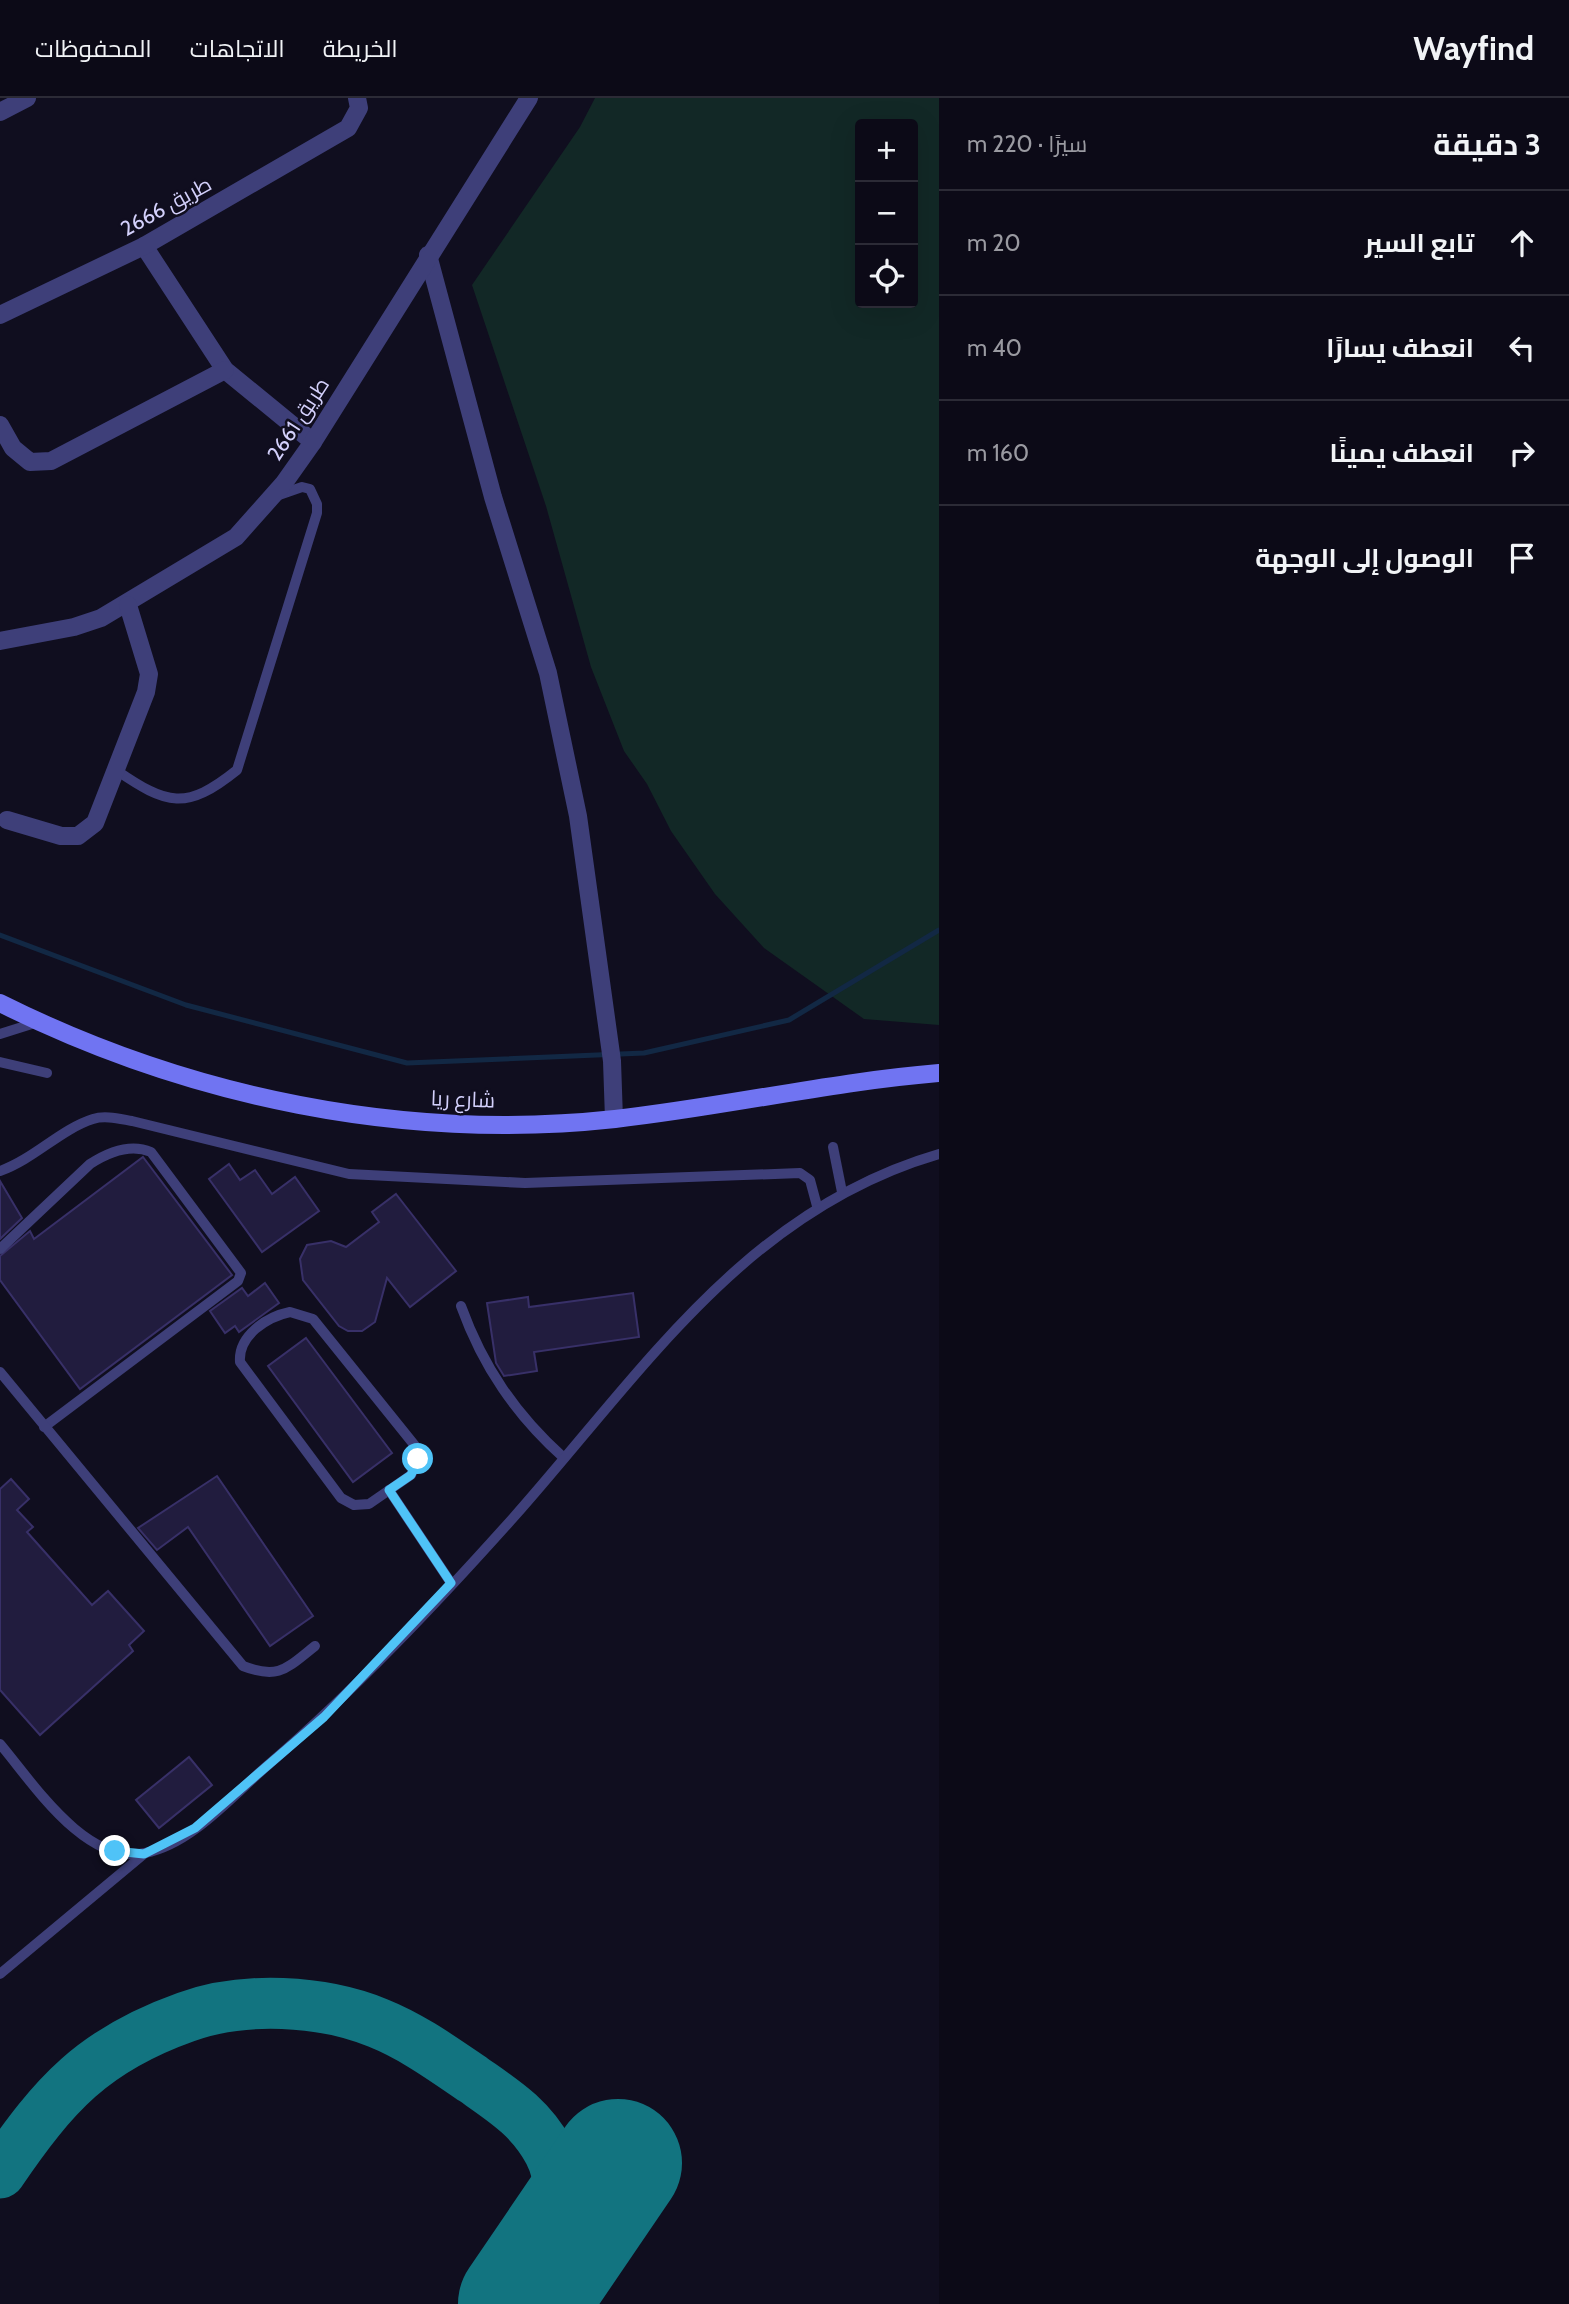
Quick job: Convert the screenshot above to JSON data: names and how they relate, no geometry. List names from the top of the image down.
{
  "streets": {
    "main road": ["شارع ريا"],
    "street": ["طريق 2666", "طريق 2661"]
  },
  "page": {
    "header": "Wayfind",
    "nav": ["الخريطة", "الاتجاهات", "المحفوظات"],
    "heading": ["3 دقيقة", "سيرًا · 220 m"],
    "map_buttons": ["+", "−"],
    "list": [
      ["تابع السير", "20 m"],
      ["انعطف يسارًا", "40 m"],
      ["انعطف يمينًا", "160 m"],
      "الوصول إلى الوجهة"
    ]
  }
}
